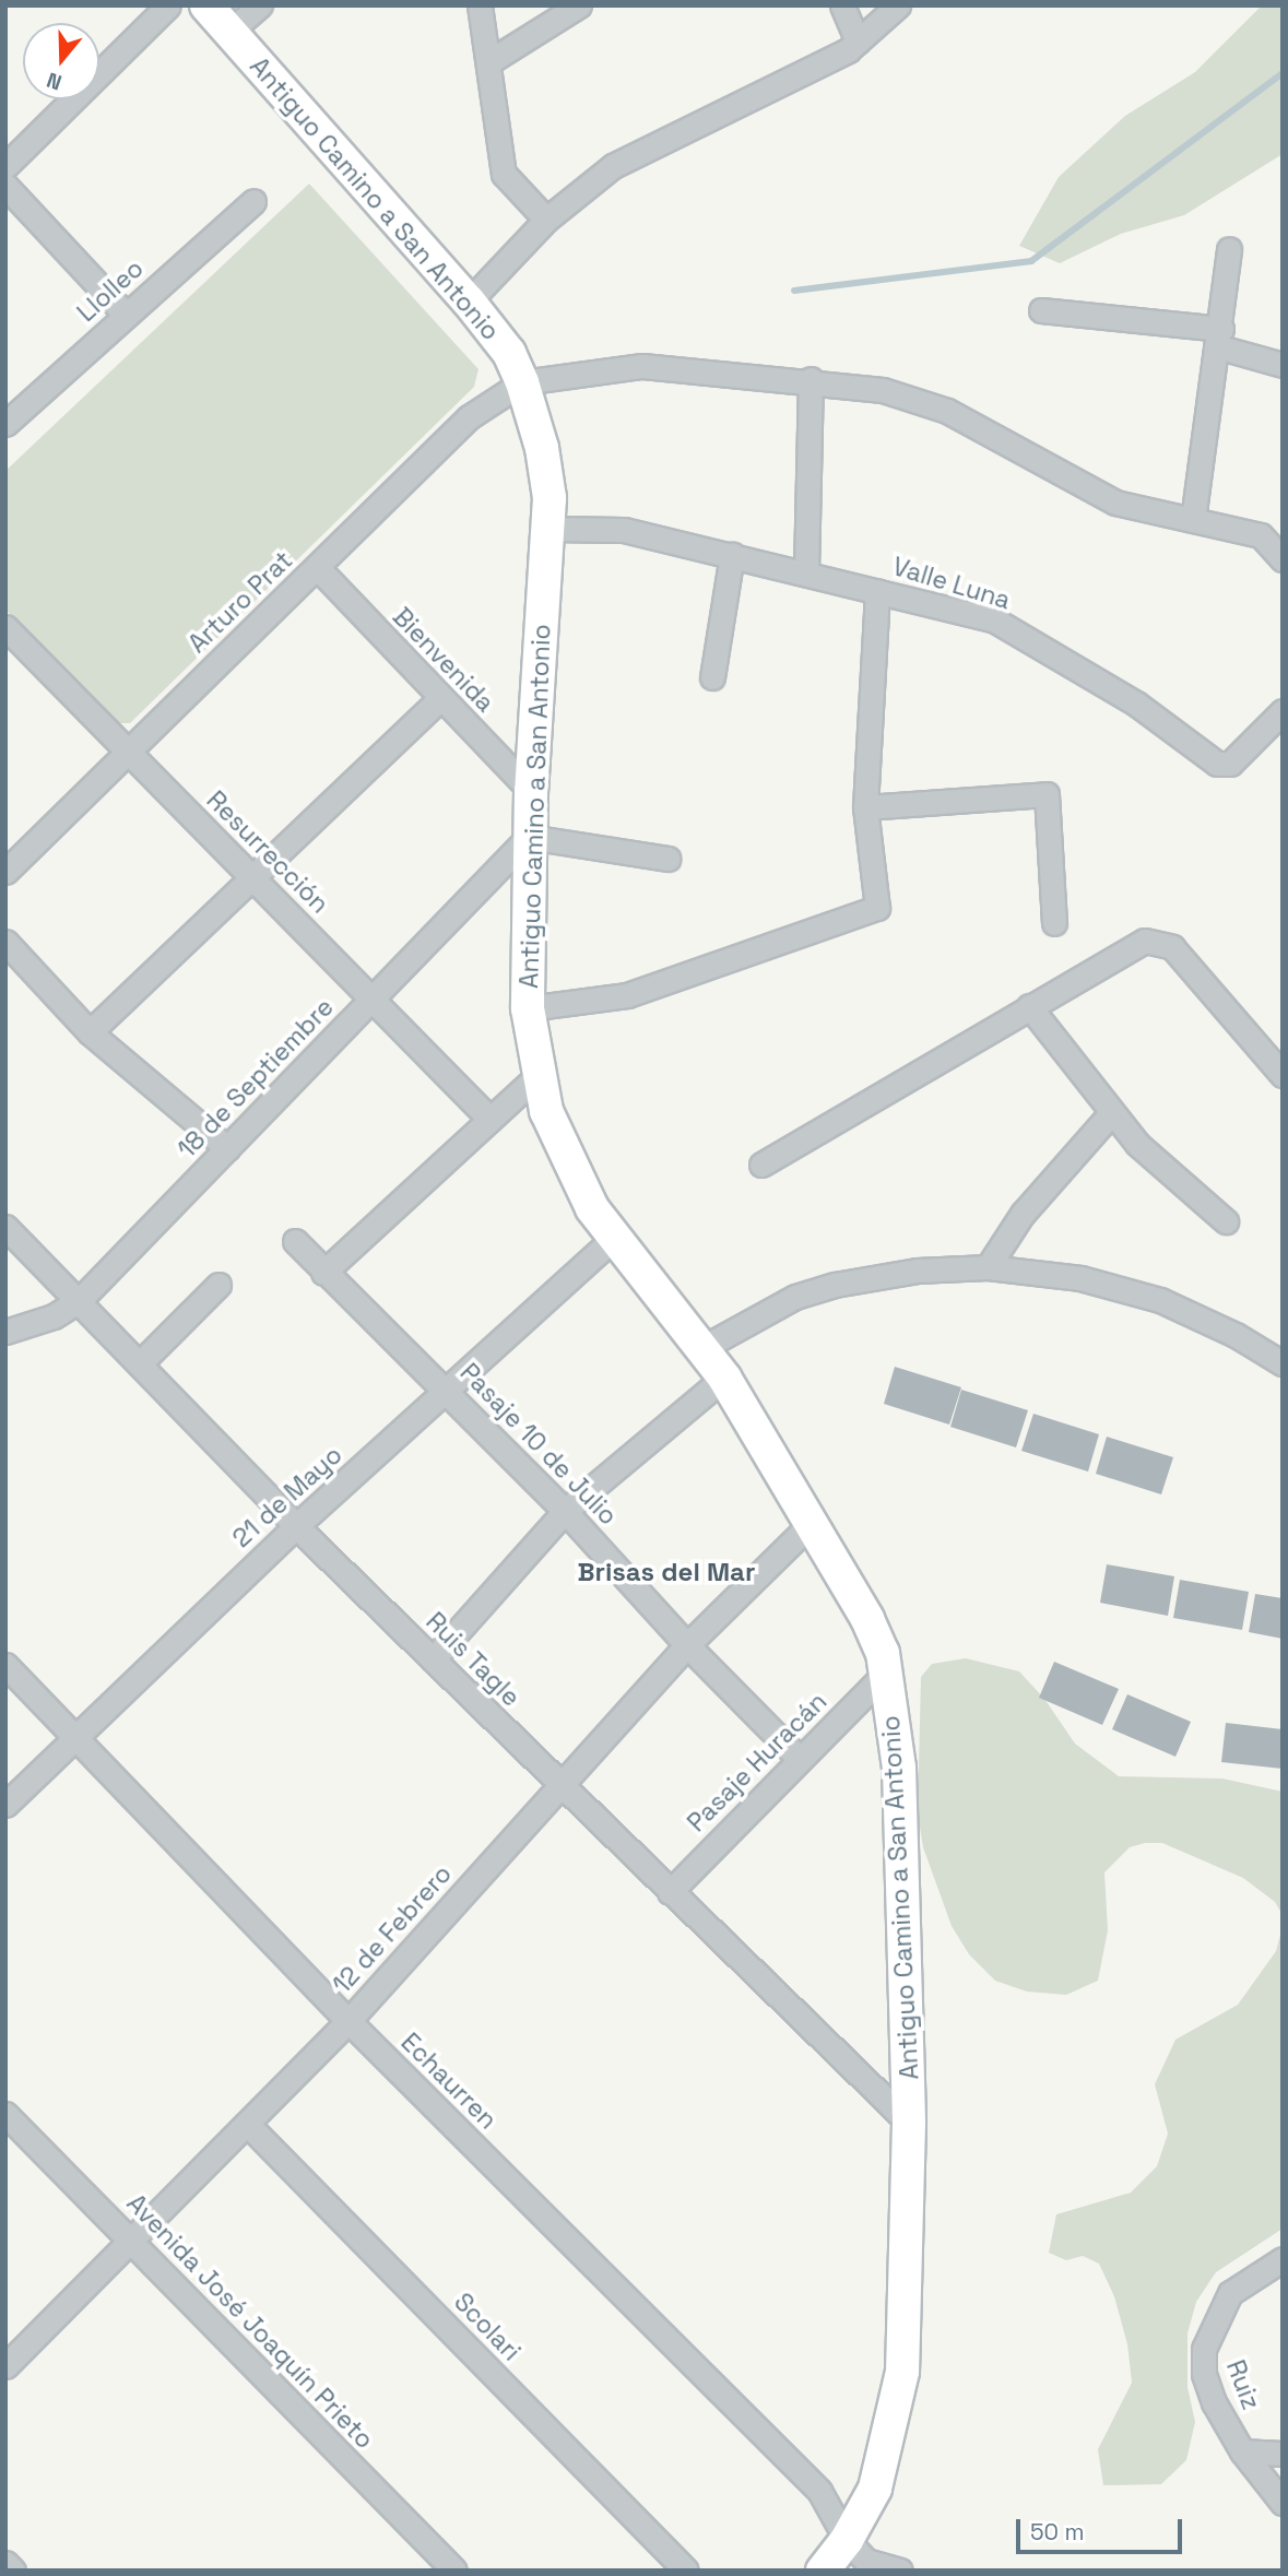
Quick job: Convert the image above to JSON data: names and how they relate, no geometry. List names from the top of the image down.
{
  "streets": {
    "street": [
      "Antiguo Camino a San Antonio",
      "Llolleo",
      "Valle Luna",
      "Arturo Prat",
      "Bienvenida",
      "Resurrección",
      "18 de Septiembre",
      "Pasaje 10 de Julio",
      "21 de Mayo",
      "Ruis Tagle",
      "Pasaje Huracán",
      "12 de Febrero",
      "Echaurren",
      "Avenida José Joaquín Prieto",
      "Scolari",
      "Ruiz"
    ]
  },
  "crossings": [
    ["Antiguo Camino a San Antonio", "Valle Luna"],
    ["Antiguo Camino a San Antonio", "Arturo Prat"],
    ["Antiguo Camino a San Antonio", "Bienvenida"],
    ["Antiguo Camino a San Antonio", "18 de Septiembre"],
    ["Antiguo Camino a San Antonio", "21 de Mayo"],
    ["Antiguo Camino a San Antonio", "Ruis Tagle"],
    ["Antiguo Camino a San Antonio", "Pasaje Huracán"],
    ["Antiguo Camino a San Antonio", "12 de Febrero"],
    ["Antiguo Camino a San Antonio", "Echaurren"],
    ["Arturo Prat", "Bienvenida"],
    ["Arturo Prat", "Resurrección"],
    ["Resurrección", "18 de Septiembre"],
    ["18 de Septiembre", "Ruis Tagle"],
    ["Pasaje 10 de Julio", "21 de Mayo"],
    ["Pasaje 10 de Julio", "Pasaje Huracán"],
    ["Pasaje 10 de Julio", "12 de Febrero"],
    ["21 de Mayo", "Ruis Tagle"],
    ["21 de Mayo", "Echaurren"],
    ["Ruis Tagle", "Pasaje Huracán"],
    ["Ruis Tagle", "12 de Febrero"],
    ["12 de Febrero", "Echaurren"],
    ["12 de Febrero", "Avenida José Joaquín Prieto"],
    ["12 de Febrero", "Scolari"]
  ],
  "districts": ["Brisas del Mar"],
  "scale_bar": "50 m",
  "north": "bottom"
}
